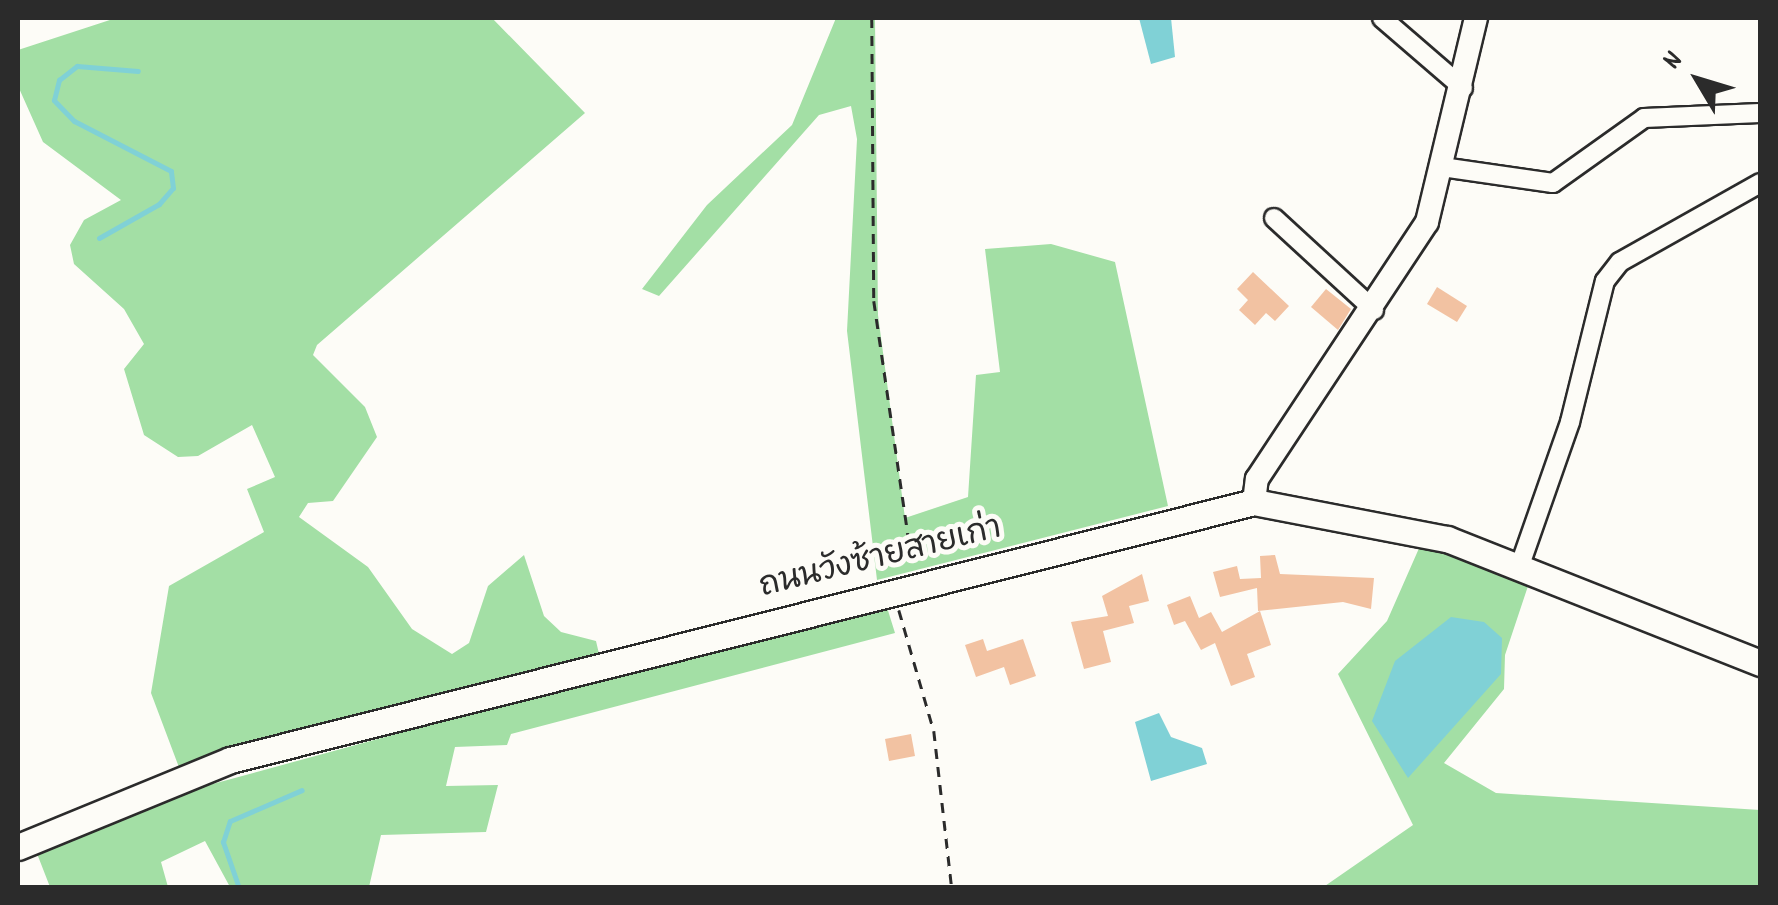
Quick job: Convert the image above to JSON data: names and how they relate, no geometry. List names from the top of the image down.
{
  "streets": {
    "main road": ["ถนนวังซ้ายสายเก่า"]
  },
  "north": "top left"
}
